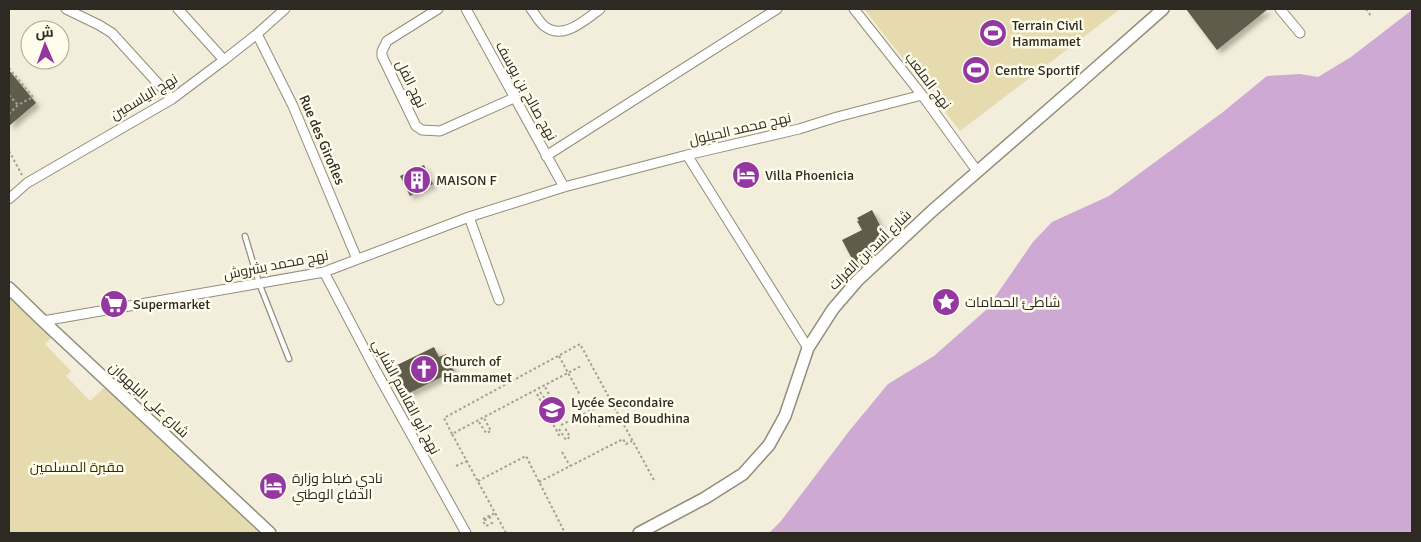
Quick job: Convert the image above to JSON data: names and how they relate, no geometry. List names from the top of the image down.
{
  "streets": {
    "street": [
      "نهج الملعب",
      "نهج الفل",
      "نهج صالح بن يوسف",
      "نهج الياسمين",
      "نهج محمد الحيلول",
      "Rue des Girofles",
      "شارع أسد بن الفرات",
      "نهج محمد بشروش",
      "نهج أبو القاسم الشابي",
      "شارع علي البلهوان"
    ]
  },
  "crossings": [
    ["نهج الملعب", "نهج محمد الحيلول"],
    ["نهج الملعب", "شارع أسد بن الفرات"],
    ["نهج الفل", "نهج صالح بن يوسف"],
    ["نهج صالح بن يوسف", "نهج محمد الحيلول"],
    ["نهج صالح بن يوسف", "نهج محمد بشروش"],
    ["نهج الياسمين", "Rue des Girofles"],
    ["نهج محمد الحيلول", "نهج محمد بشروش"],
    ["Rue des Girofles", "نهج محمد بشروش"],
    ["نهج محمد بشروش", "نهج أبو القاسم الشابي"],
    ["نهج محمد بشروش", "شارع علي البلهوان"]
  ],
  "parks": ["مقبرة المسلمين"],
  "places": {
    "sports": ["Terrain Civil Hammamet", "Centre Sportif"],
    "hotel": ["Villa Phoenicia", "نادي ضباط وزارة الدفاع الوطني"],
    "building": ["MAISON F"],
    "place": ["شاطئ الحمامات"],
    "supermarket": ["Supermarket"],
    "church": ["Church of Hammamet"],
    "school or university": ["Lycée Secondaire Mohamed Boudhina"]
  },
  "north": "top"
}
